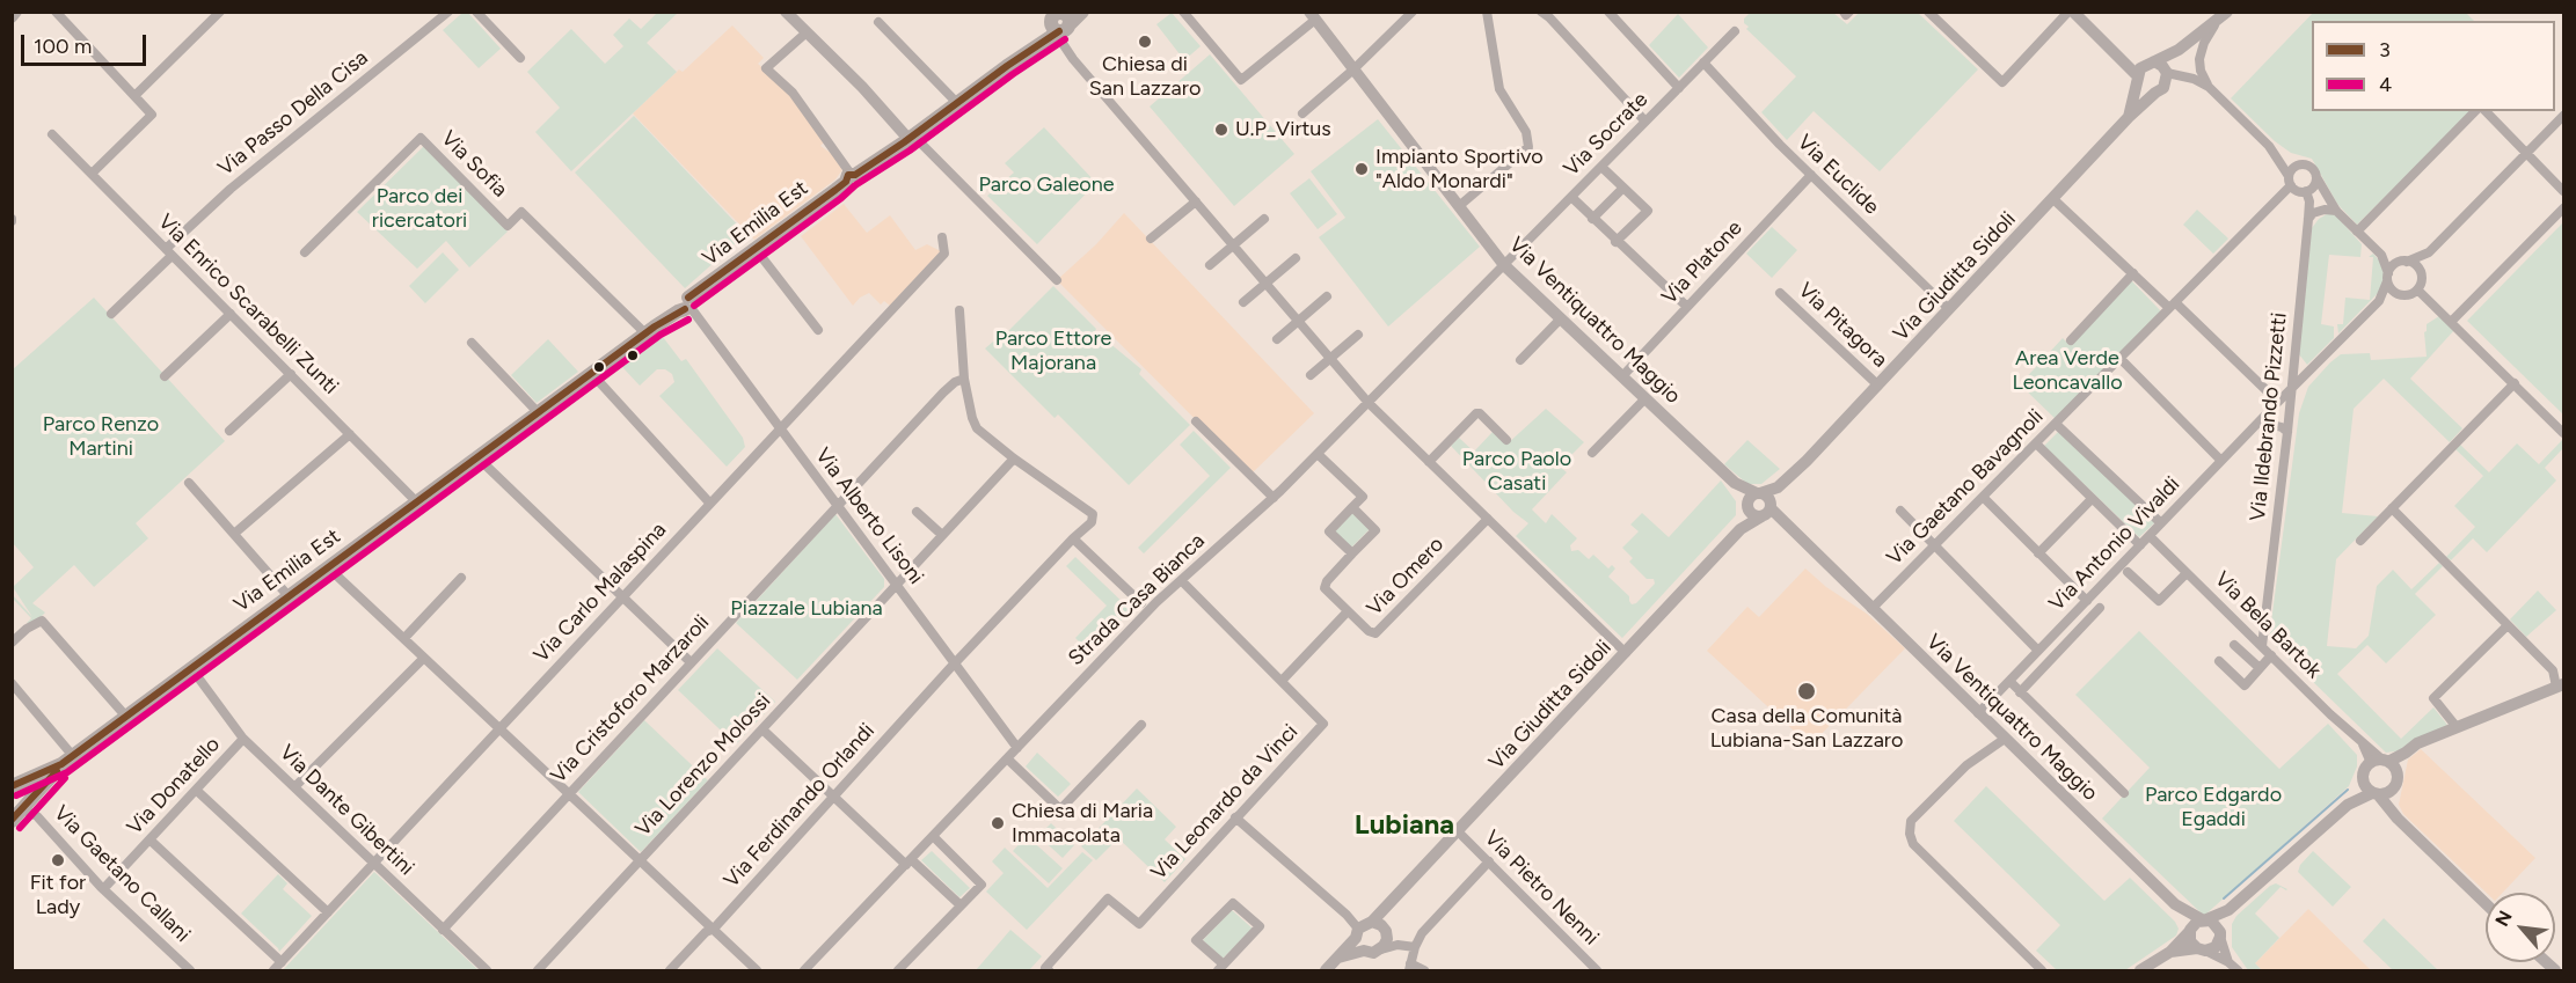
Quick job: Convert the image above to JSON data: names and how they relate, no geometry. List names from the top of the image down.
{
  "streets": {
    "main road": ["Via Emilia Est"],
    "street": [
      "Via Passo Della Cisa",
      "Via Socrate",
      "Via Sofia",
      "Via Euclide",
      "Via Platone",
      "Via Giuditta Sidoli",
      "Via Enrico Scarabelli Zunti",
      "Via Ventiquattro Maggio",
      "Via Pitagora",
      "Via Ildebrando Pizzetti",
      "Via Gaetano Bavagnoli",
      "Via Alberto Lisoni",
      "Via Antonio Vivaldi",
      "Via Omero",
      "Via Carlo Malaspina",
      "Strada Casa Bianca",
      "Via Bela Bartok",
      "Via Cristoforo Marzaroli",
      "Via Lorenzo Molossi",
      "Via Donatello",
      "Via Leonardo da Vinci",
      "Via Ferdinando Orlandi",
      "Via Dante Gibertini",
      "Via Gaetano Callani",
      "Via Pietro Nenni"
    ]
  },
  "crossings": [
    ["Via Passo Della Cisa", "Via Enrico Scarabelli Zunti"],
    ["Via Socrate", "Via Euclide"],
    ["Via Socrate", "Via Ventiquattro Maggio"],
    ["Via Socrate", "Strada Casa Bianca"],
    ["Via Sofia", "Via Emilia Est"],
    ["Via Euclide", "Via Platone"],
    ["Via Euclide", "Via Giuditta Sidoli"],
    ["Via Emilia Est", "Via Enrico Scarabelli Zunti"],
    ["Via Emilia Est", "Via Alberto Lisoni"],
    ["Via Emilia Est", "Via Dante Gibertini"],
    ["Via Emilia Est", "Via Gaetano Callani"],
    ["Via Platone", "Via Ventiquattro Maggio"],
    ["Via Giuditta Sidoli", "Via Ventiquattro Maggio"],
    ["Via Giuditta Sidoli", "Via Pitagora"],
    ["Via Giuditta Sidoli", "Via Pietro Nenni"],
    ["Via Ventiquattro Maggio", "Via Gaetano Bavagnoli"],
    ["Via Ventiquattro Maggio", "Via Antonio Vivaldi"],
    ["Via Ventiquattro Maggio", "Strada Casa Bianca"],
    ["Via Ildebrando Pizzetti", "Via Gaetano Bavagnoli"],
    ["Via Ildebrando Pizzetti", "Via Antonio Vivaldi"],
    ["Via Ildebrando Pizzetti", "Via Bela Bartok"],
    ["Via Alberto Lisoni", "Via Carlo Malaspina"],
    ["Via Alberto Lisoni", "Strada Casa Bianca"],
    ["Via Alberto Lisoni", "Via Cristoforo Marzaroli"],
    ["Via Alberto Lisoni", "Via Lorenzo Molossi"],
    ["Via Alberto Lisoni", "Via Ferdinando Orlandi"],
    ["Via Antonio Vivaldi", "Via Bela Bartok"],
    ["Via Omero", "Via Leonardo da Vinci"],
    ["Via Carlo Malaspina", "Via Dante Gibertini"],
    ["Strada Casa Bianca", "Via Leonardo da Vinci"],
    ["Via Cristoforo Marzaroli", "Via Dante Gibertini"],
    ["Via Lorenzo Molossi", "Via Ferdinando Orlandi"],
    ["Via Donatello", "Via Dante Gibertini"],
    ["Via Donatello", "Via Gaetano Callani"]
  ],
  "districts": ["Lubiana"],
  "parks": [
    "Parco Galeone",
    "Parco dei ricercatori",
    "Parco Ettore Majorana",
    "Area Verde Leoncavallo",
    "Parco Renzo Martini",
    "Parco Paolo Casati",
    "Piazzale Lubiana",
    "Parco Edgardo Egaddi"
  ],
  "places": [
    "Chiesa di San Lazzaro",
    "U.P_Virtus",
    "Impianto Sportivo \"Aldo Monardi\"",
    "Casa della Comunità Lubiana-San Lazzaro",
    "Chiesa di Maria Immacolata",
    "Fit for Lady"
  ],
  "lines": ["transit line 3", "transit line 4"],
  "legend": ["3", "4"],
  "scale_bar": "100 m",
  "north": "top left"
}
